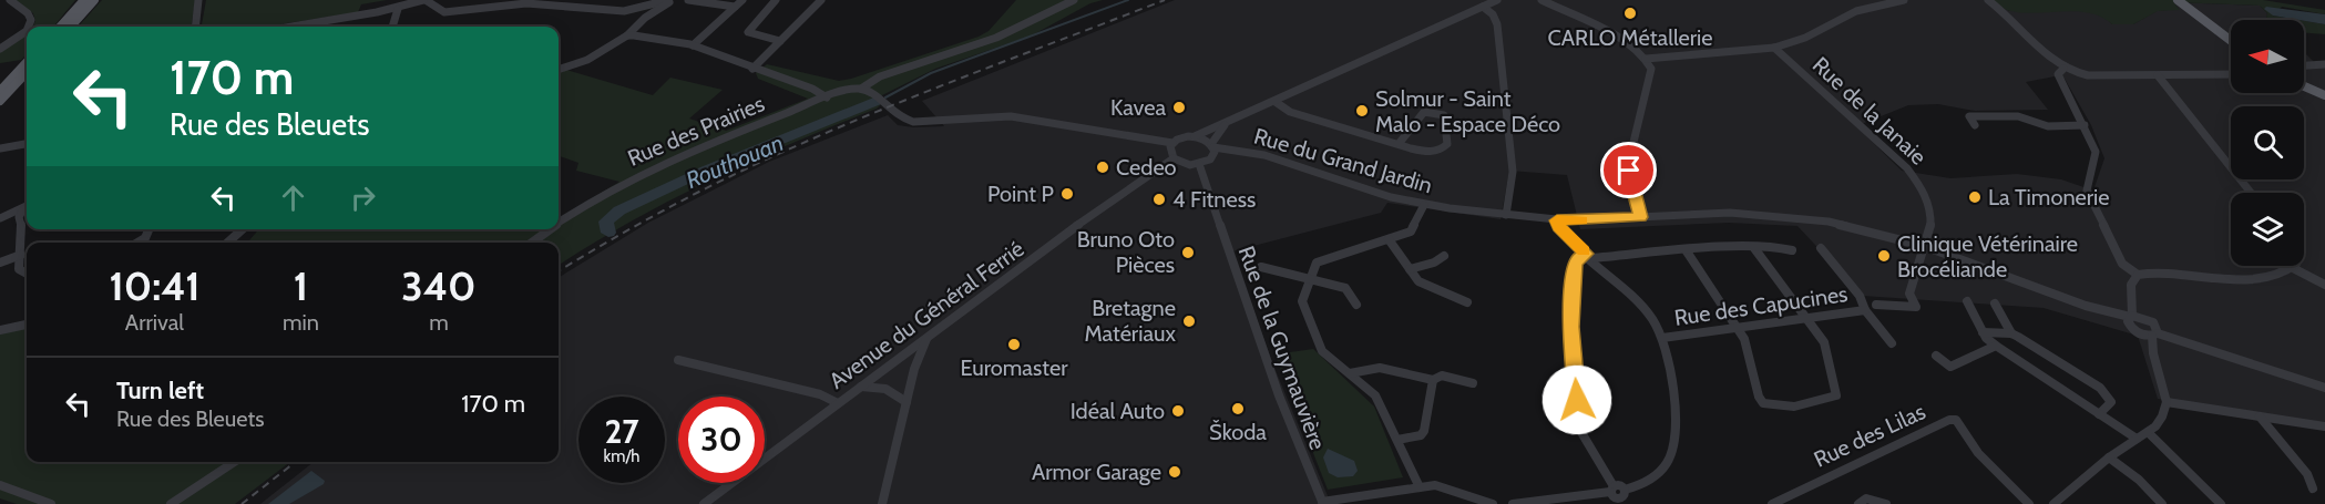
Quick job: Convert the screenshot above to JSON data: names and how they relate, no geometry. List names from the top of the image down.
{
  "streets": {
    "street": [
      "Rue de la Janaie",
      "Rue des Prairies",
      "Rue du Grand Jardin",
      "Rue des Capucines",
      "Avenue du Général Ferrié",
      "Rue de la Guymauvière",
      "Rue des Lilas"
    ]
  },
  "crossings": [
    ["Rue de la Janaie", "Rue du Grand Jardin"]
  ],
  "water": ["Routhouan"],
  "places": [
    "CARLO Métallerie",
    "Kavea",
    "Solmur - Saint Malo - Espace Déco",
    "Cedeo",
    "Point P",
    "La Timonerie",
    "4 Fitness",
    "Bruno Oto Pièces",
    "Clinique Vétérinaire Brocéliande",
    "Bretagne Matériaux",
    "Euromaster",
    "Škoda",
    "Idéal Auto",
    "Armor Garage"
  ],
  "north": "left",
  "page": {
    "turn": ["170 m", "Rue des Bleuets"],
    "eta": [
      "10:41",
      "Arrival",
      "1",
      "min",
      "340",
      "m"
    ],
    "list": [
      {
        "name": "Turn left",
        "note": "Rue des Bleuets",
        "value": "170 m"
      }
    ],
    "speed": "27 km/h",
    "limit": "30"
  }
}
